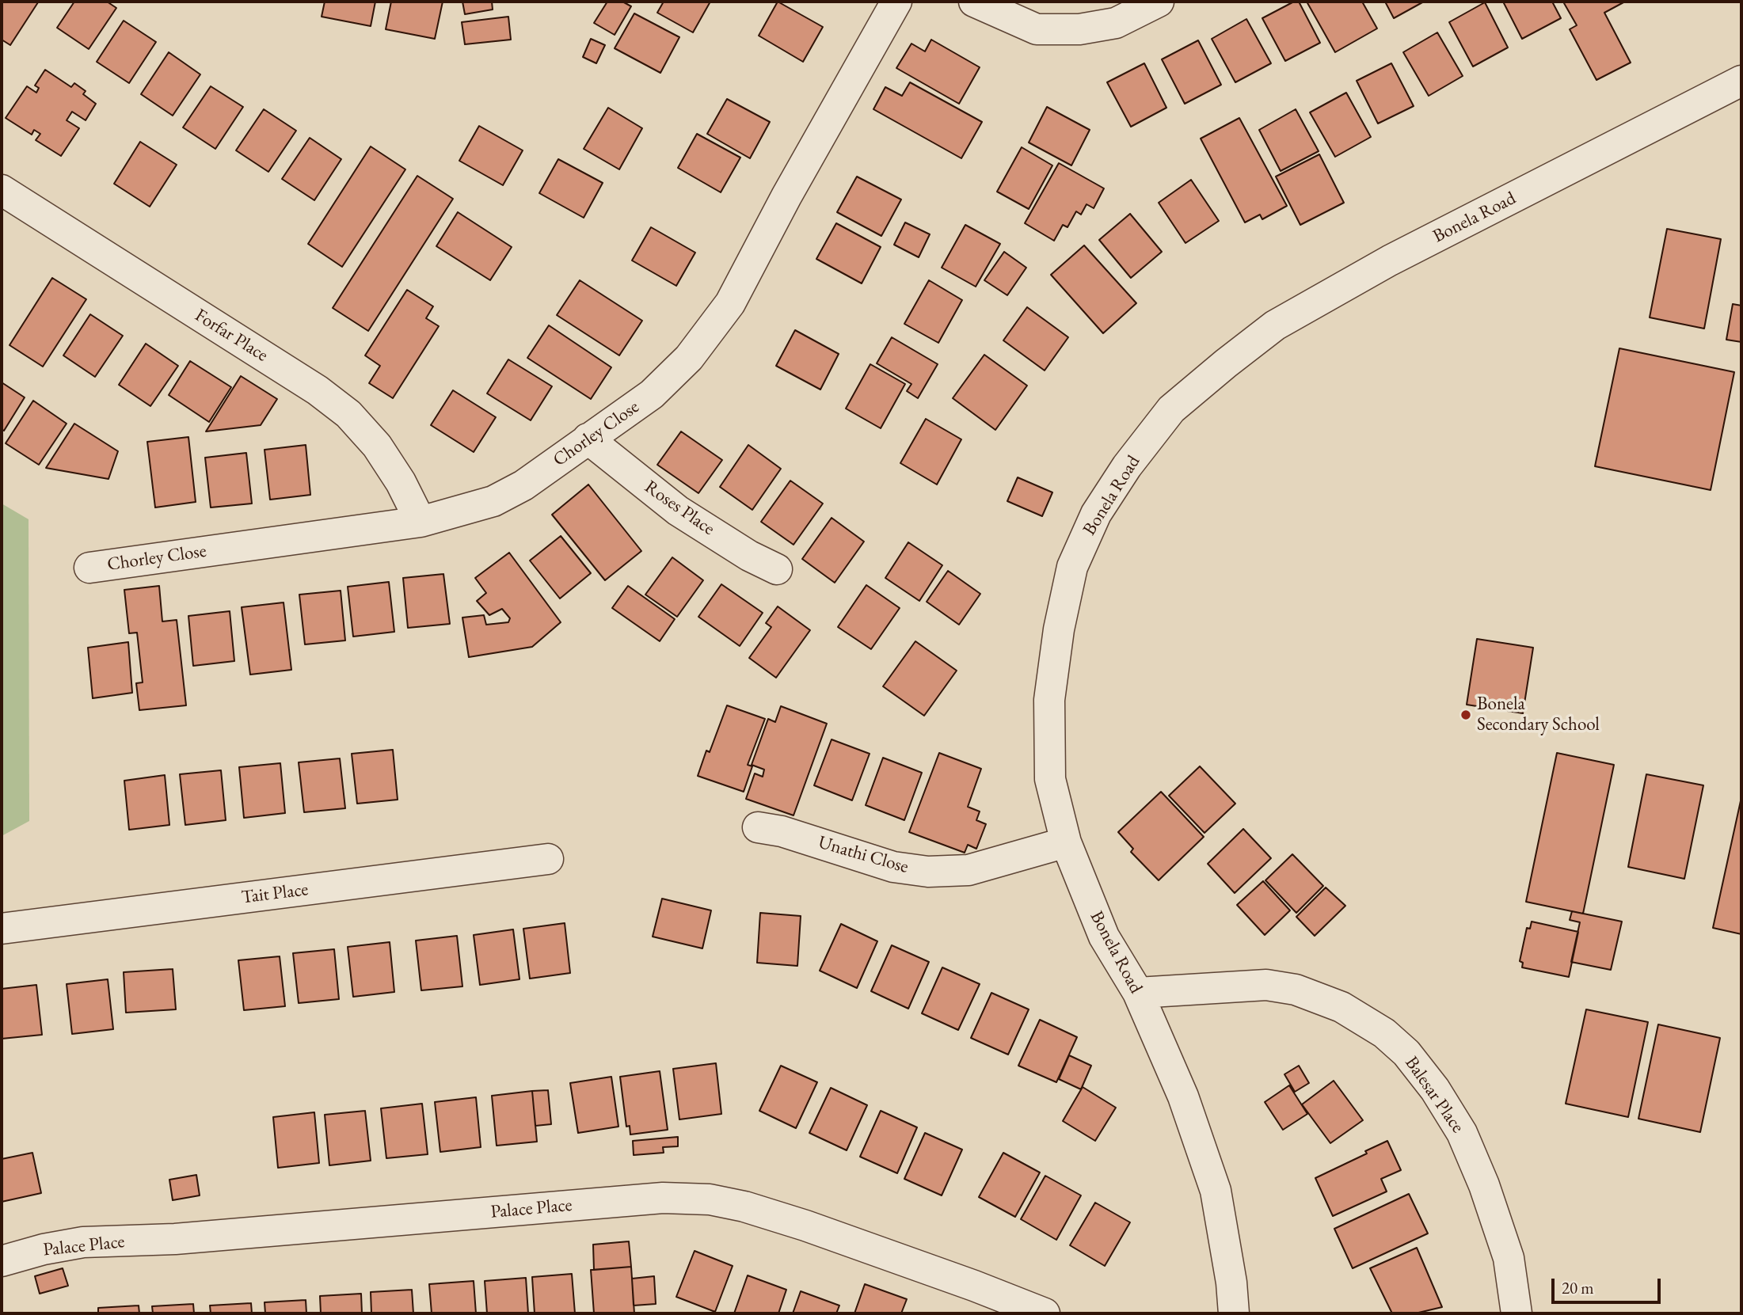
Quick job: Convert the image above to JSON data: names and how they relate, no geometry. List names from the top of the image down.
{
  "streets": {
    "street": [
      "Bonela Road",
      "Forfar Place",
      "Chorley Close",
      "Roses Place",
      "Unathi Close",
      "Tait Place",
      "Balesar Place",
      "Palace Place"
    ]
  },
  "crossings": [
    ["Bonela Road", "Unathi Close"],
    ["Bonela Road", "Balesar Place"],
    ["Forfar Place", "Chorley Close"],
    ["Chorley Close", "Roses Place"]
  ],
  "places": ["Bonela Secondary School"],
  "scale_bar": "20 m"
}
